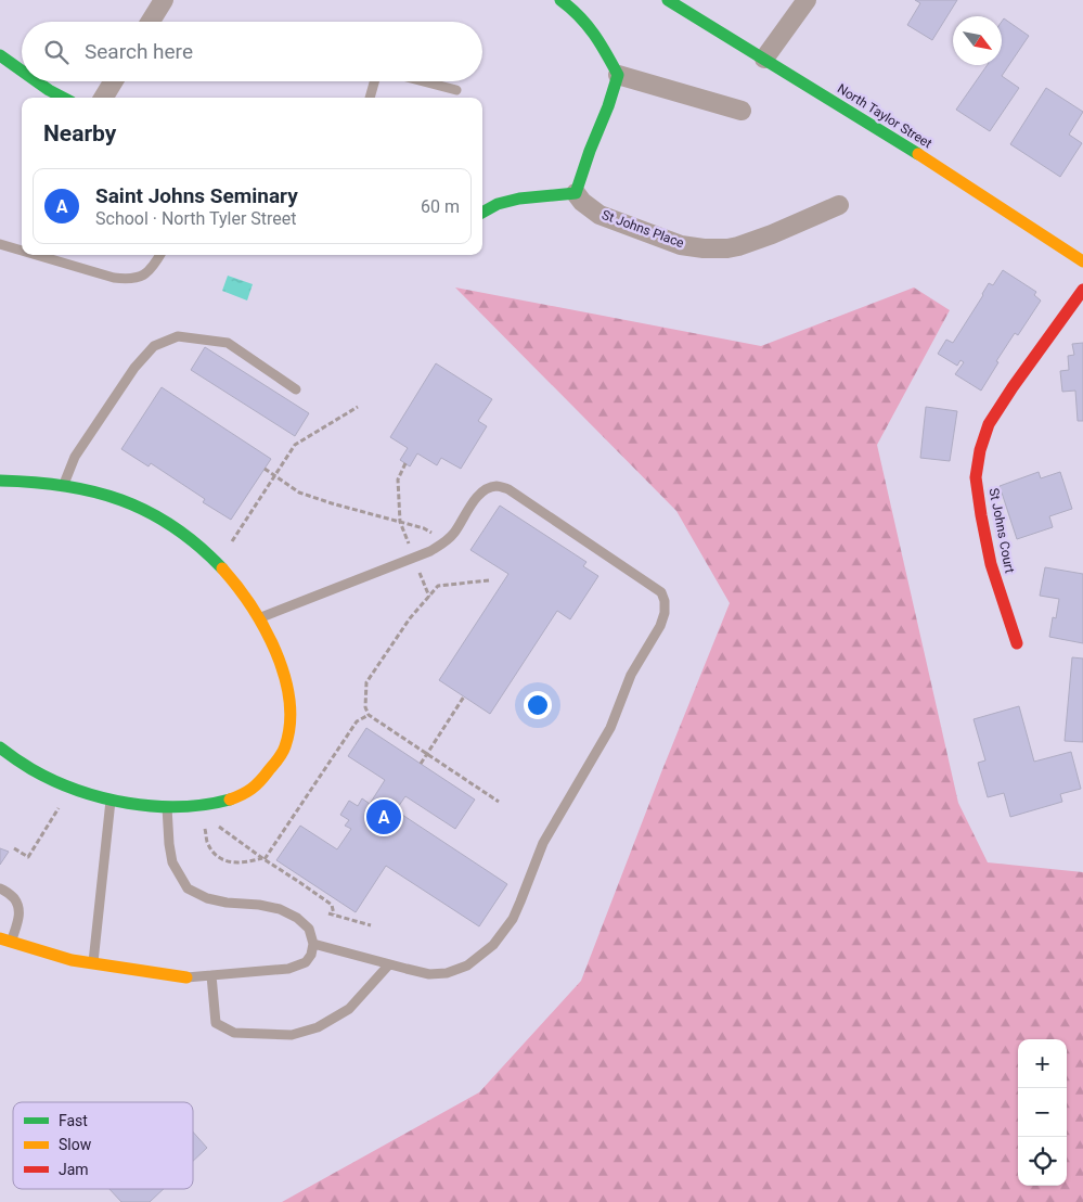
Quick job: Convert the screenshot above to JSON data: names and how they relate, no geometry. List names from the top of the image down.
{
  "streets": {
    "street": ["North Taylor Street", "St Johns Place", "St Johns Court"]
  },
  "legend": ["Fast", "Slow", "Jam"],
  "north": "bottom right",
  "page": {
    "search": "Search here",
    "heading": "Nearby",
    "list": [
      {
        "mark": "A",
        "name": "Saint Johns Seminary",
        "note": "School · North Tyler Street",
        "value": "60 m"
      }
    ],
    "pins": "A",
    "map_buttons": ["+", "−"]
  }
}
